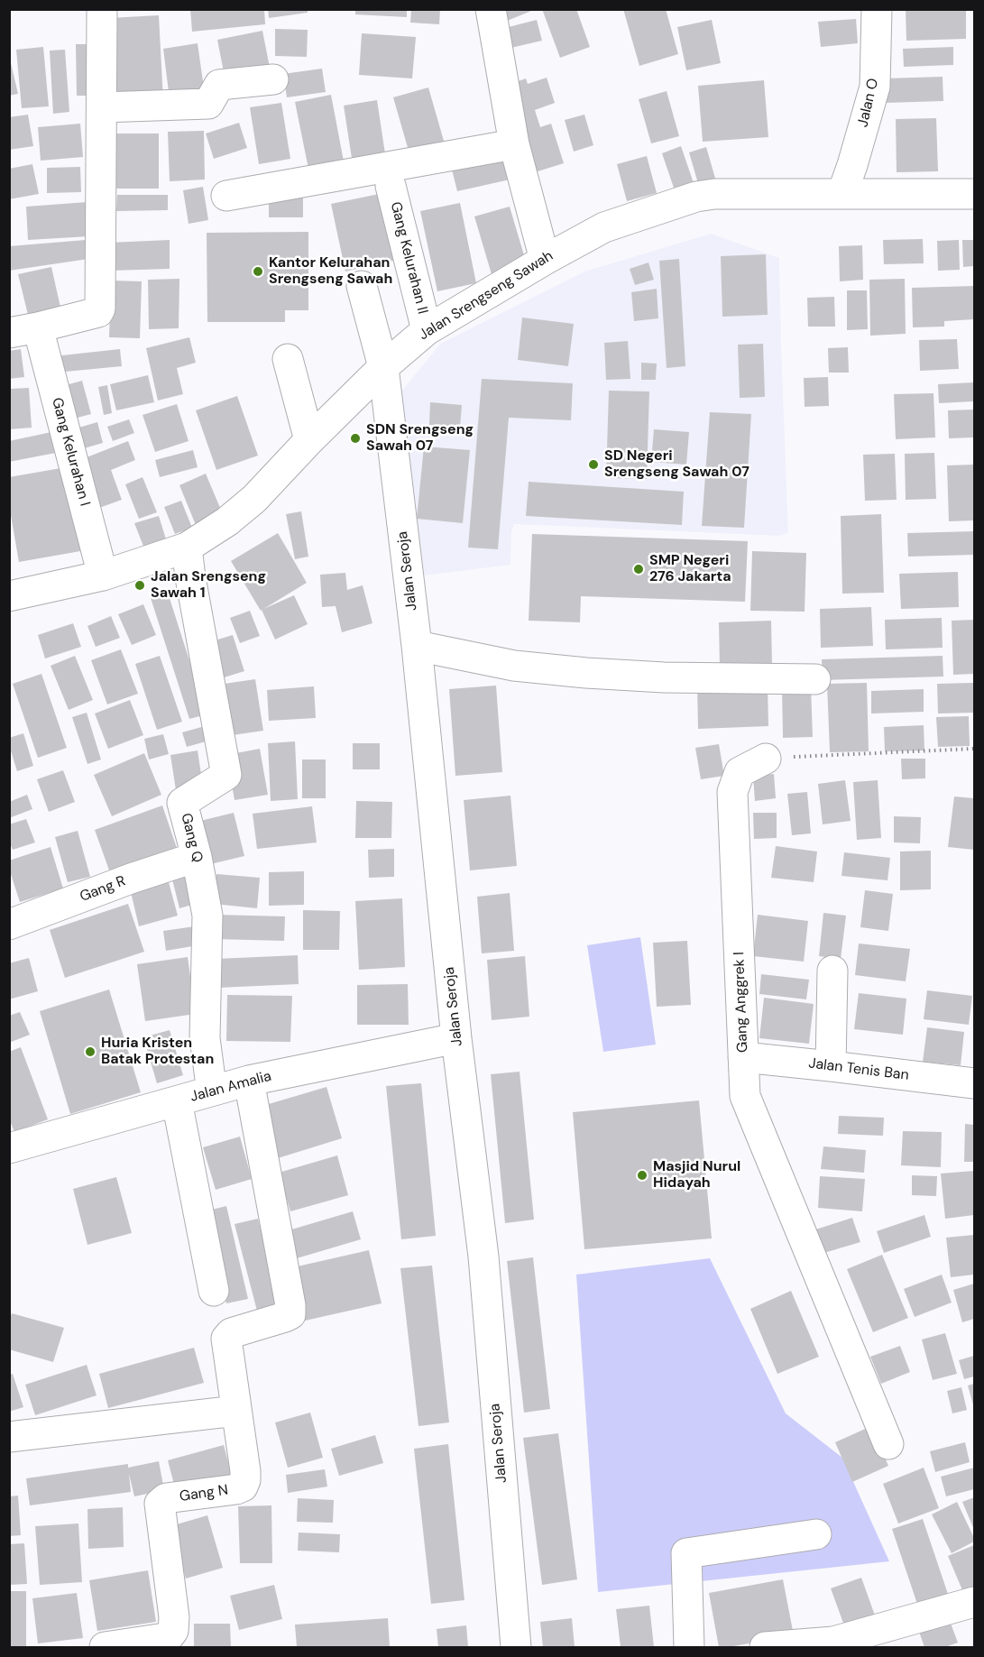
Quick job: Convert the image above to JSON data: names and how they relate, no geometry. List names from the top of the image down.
{
  "streets": {
    "street": [
      "Jalan O",
      "Gang Kelurahan II",
      "Jalan Srengseng Sawah",
      "Gang Kelurahan I",
      "Jalan Seroja",
      "Gang Q",
      "Gang R",
      "Gang Anggrek I",
      "Jalan Tenis Ban",
      "Jalan Amalia",
      "Gang N"
    ]
  },
  "crossings": [
    ["Jalan O", "Jalan Srengseng Sawah"],
    ["Gang Kelurahan II", "Jalan Srengseng Sawah"],
    ["Jalan Srengseng Sawah", "Gang Kelurahan I"],
    ["Jalan Srengseng Sawah", "Jalan Seroja"],
    ["Jalan Srengseng Sawah", "Gang Q"],
    ["Jalan Seroja", "Jalan Amalia"],
    ["Gang Q", "Gang R"],
    ["Gang Q", "Jalan Amalia"],
    ["Gang Anggrek I", "Jalan Tenis Ban"],
    ["Jalan Amalia", "Gang N"]
  ],
  "places": [
    "Kantor Kelurahan Srengseng Sawah",
    "SDN Srengseng Sawah 07",
    "SD Negeri Srengseng Sawah 07",
    "SMP Negeri 276 Jakarta",
    "Jalan Srengseng Sawah 1",
    "Huria Kristen Batak Protestan",
    "Masjid Nurul Hidayah"
  ]
}
